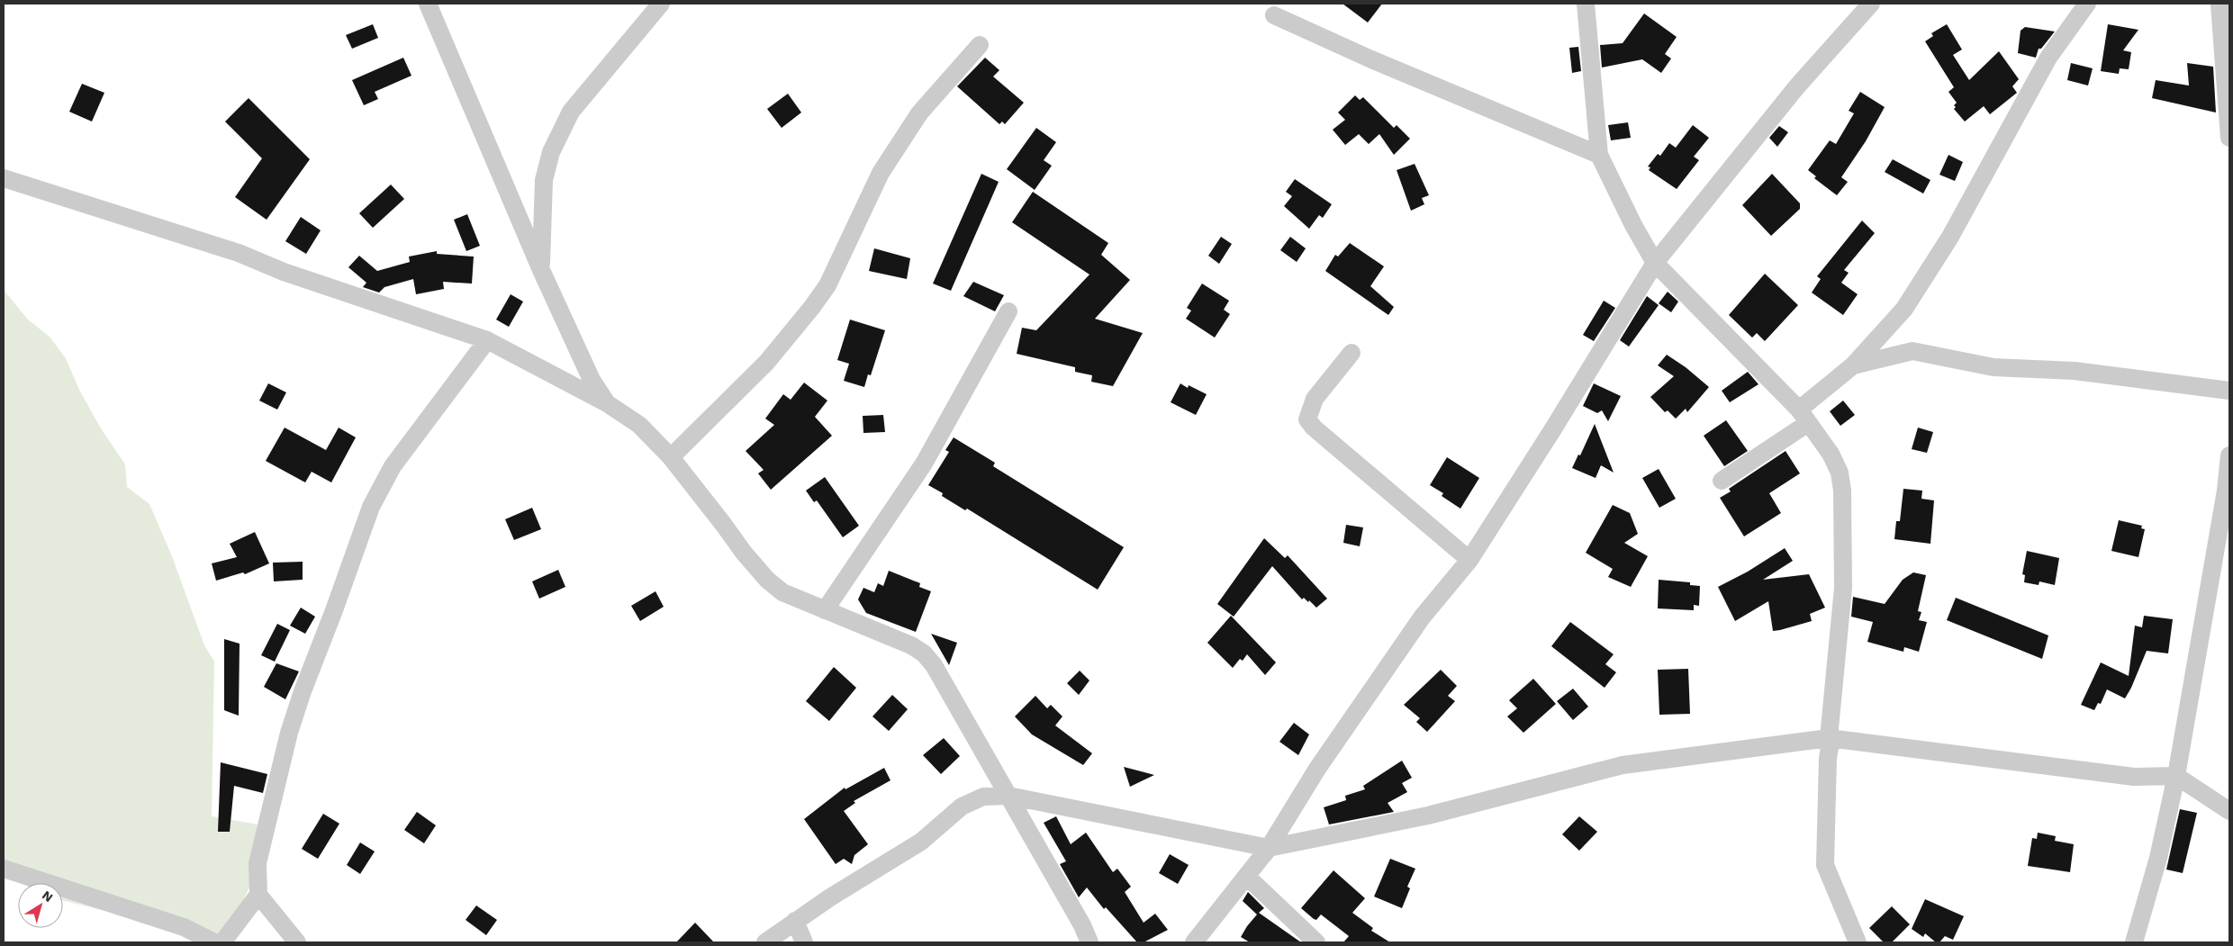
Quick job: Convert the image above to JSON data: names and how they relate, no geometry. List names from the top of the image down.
{
  "north": "top right"
}
